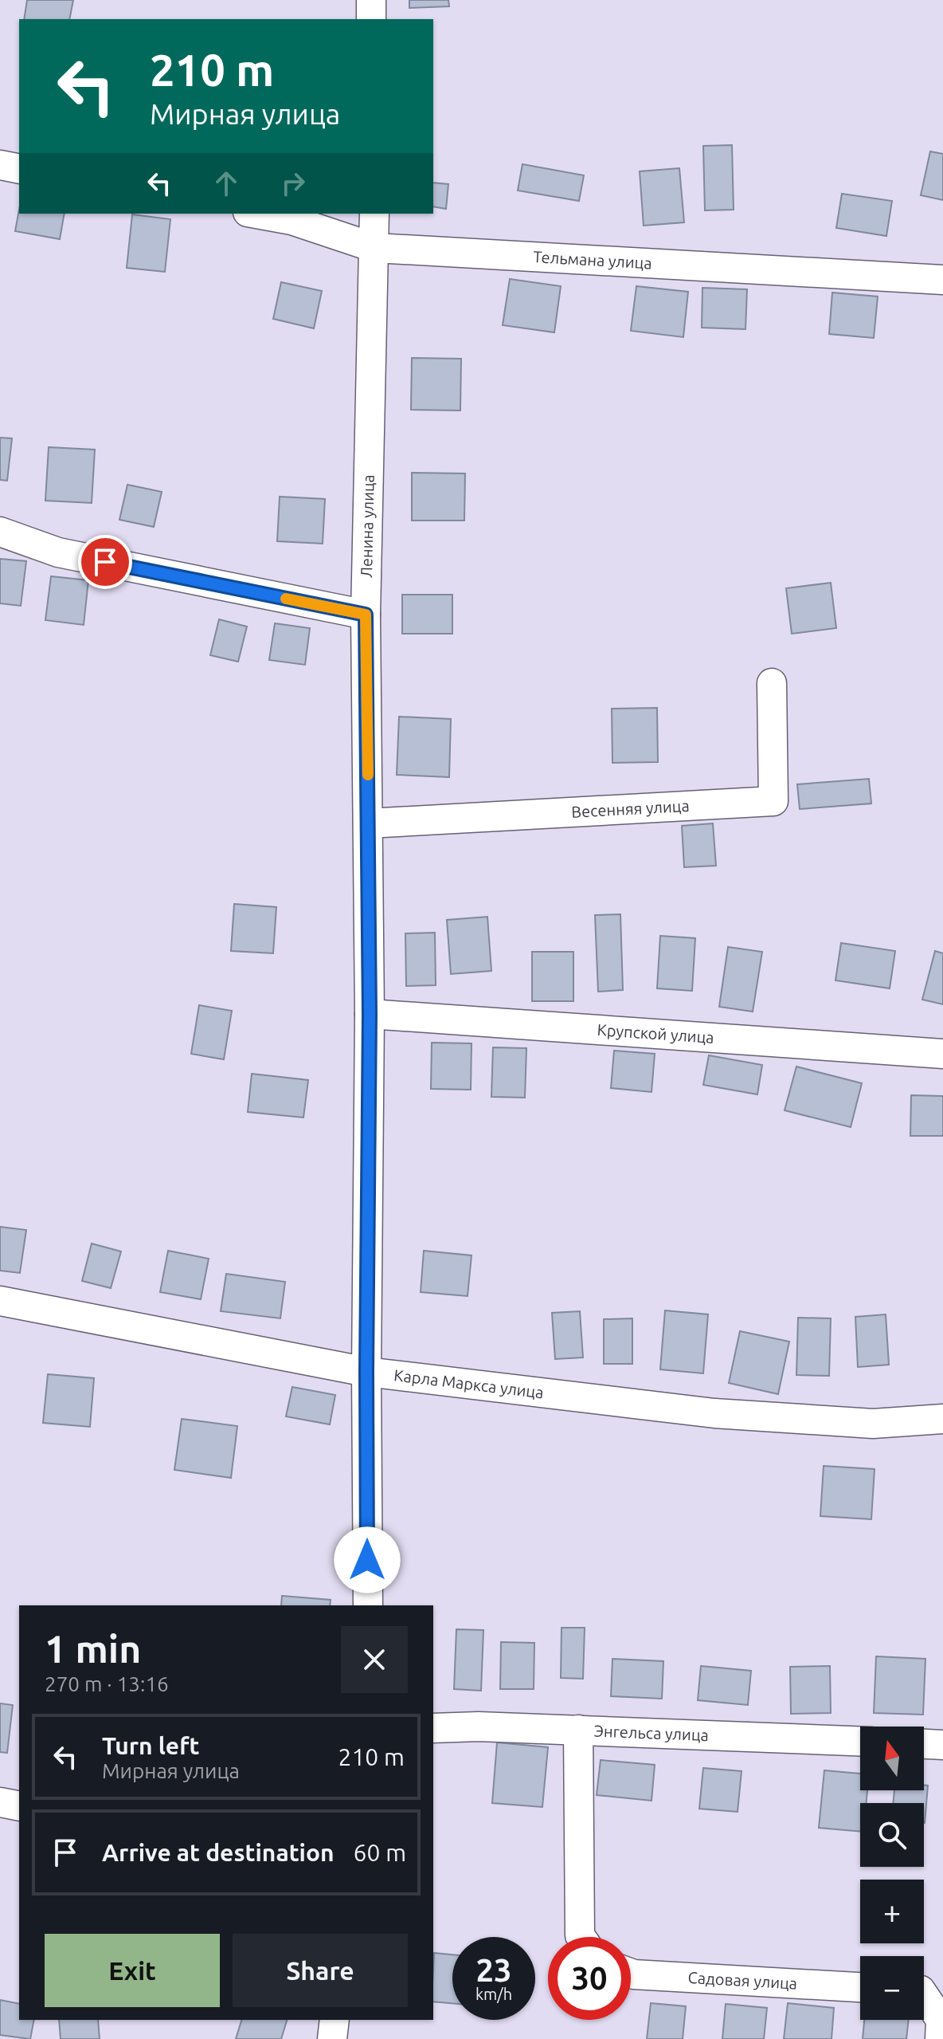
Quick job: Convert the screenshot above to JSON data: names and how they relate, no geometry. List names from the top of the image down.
{
  "streets": {
    "street": [
      "Тельмана улица",
      "Ленина улица",
      "Весенняя улица",
      "Крупской улица",
      "Карла Маркса улица",
      "Энгельса улица",
      "Садовая улица"
    ]
  },
  "crossings": [
    ["Тельмана улица", "Ленина улица"],
    ["Ленина улица", "Весенняя улица"],
    ["Ленина улица", "Крупской улица"],
    ["Ленина улица", "Карла Маркса улица"]
  ],
  "north": "top",
  "page": {
    "turn": ["210 m", "Мирная улица"],
    "heading": ["1 min", "270 m · 13:16"],
    "list": [
      {
        "name": "Turn left",
        "note": "Мирная улица",
        "value": "210 m"
      },
      {
        "name": "Arrive at destination",
        "value": "60 m"
      }
    ],
    "map_buttons": ["+", "−"],
    "buttons": ["Exit", "Share"],
    "speed": "23 km/h",
    "limit": "30"
  }
}
